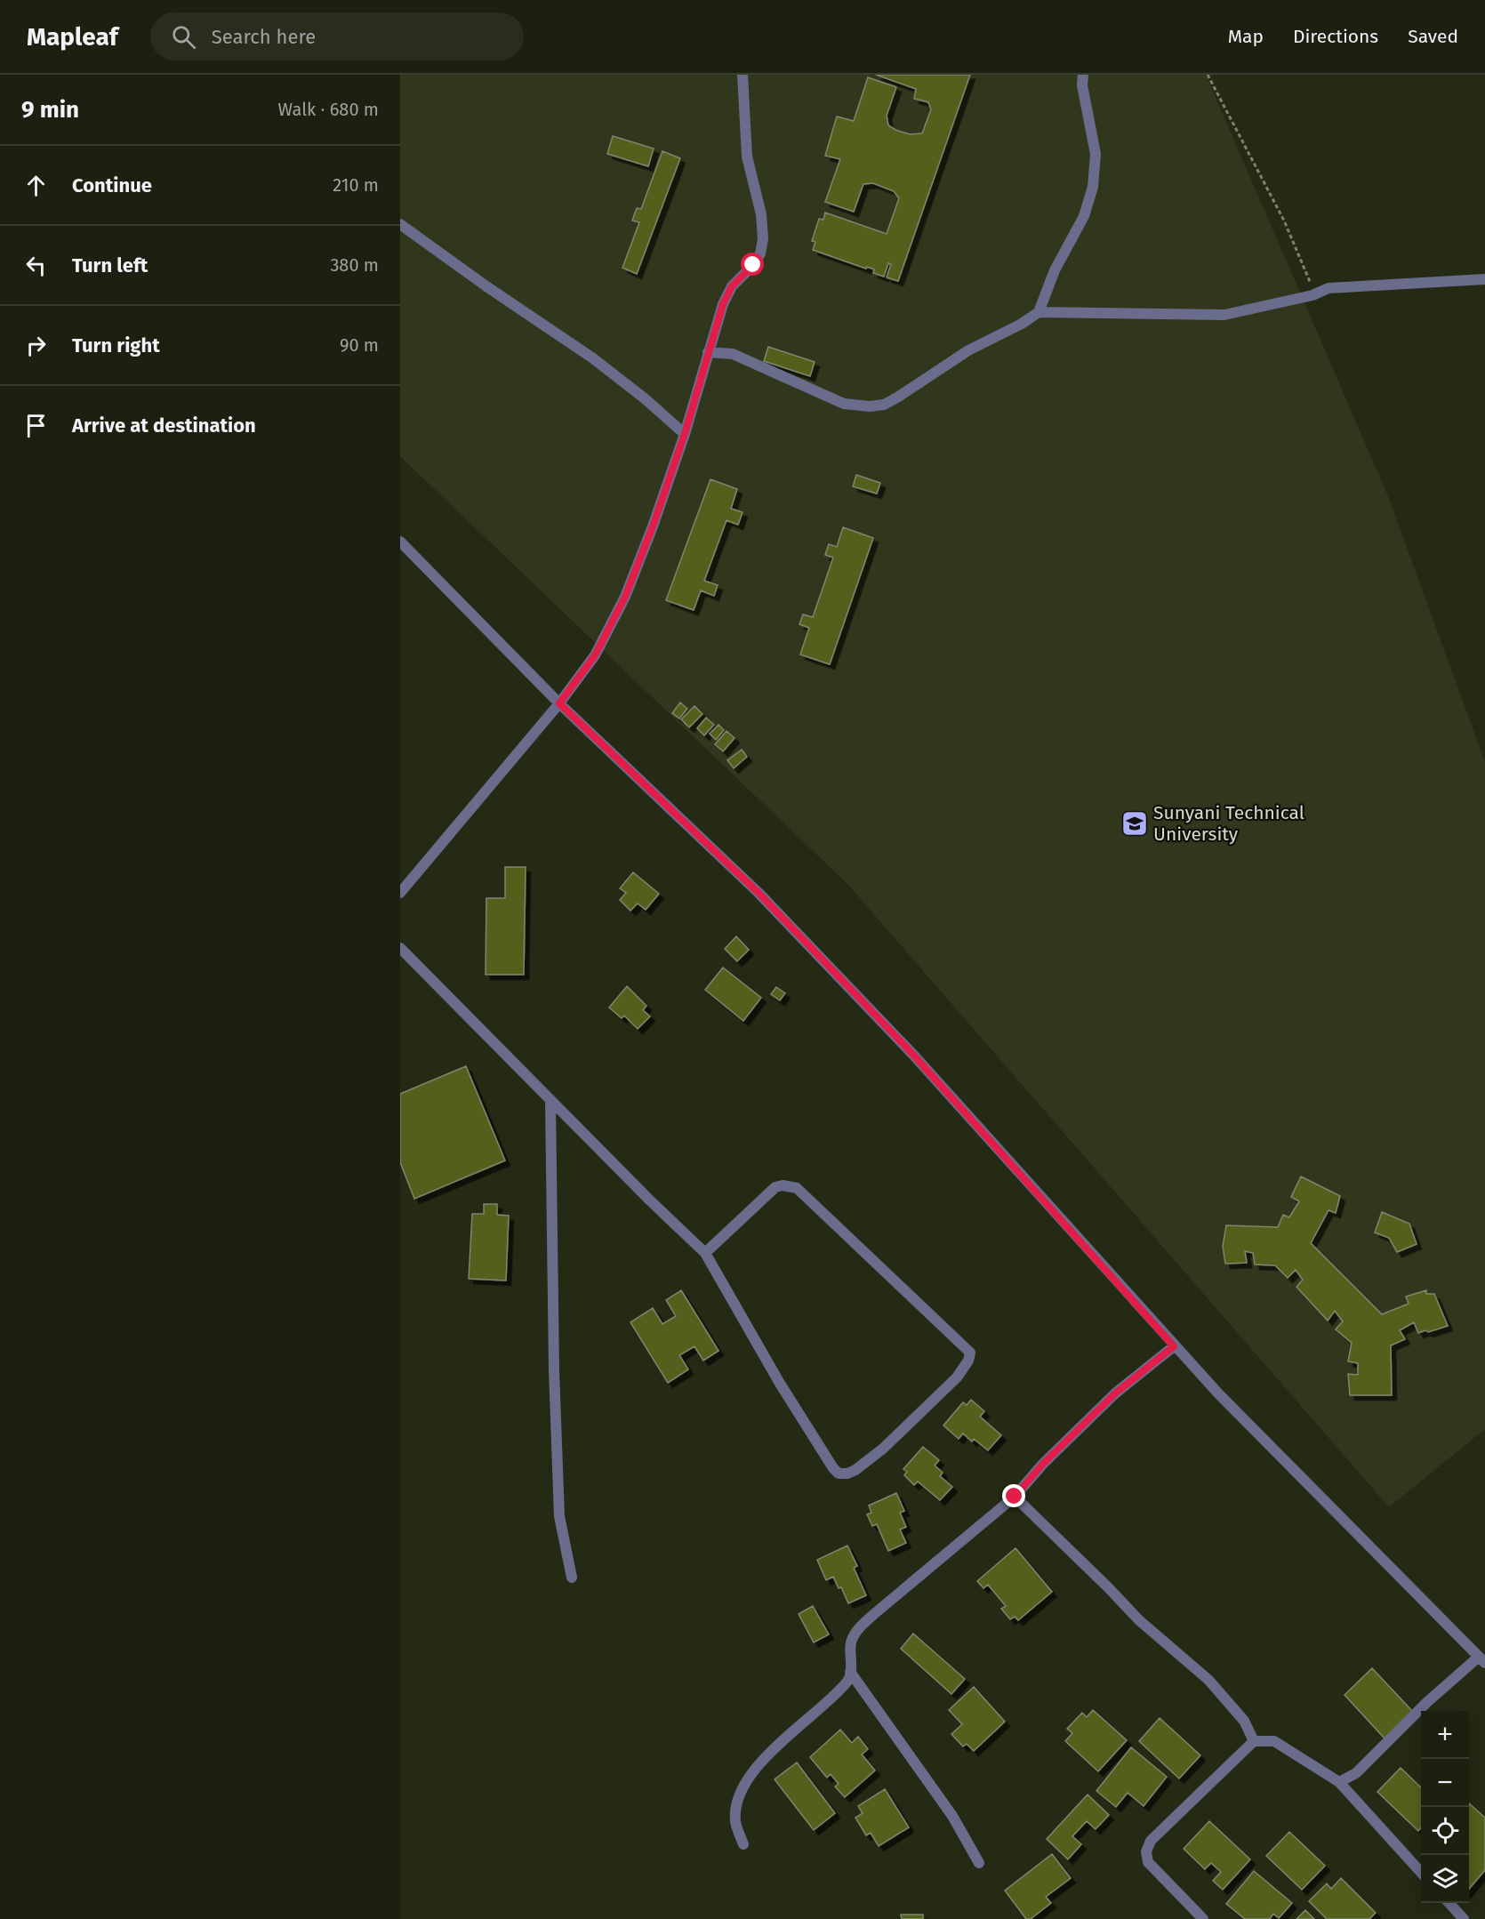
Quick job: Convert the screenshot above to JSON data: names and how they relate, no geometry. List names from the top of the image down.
{
  "places": {
    "school or university": ["Sunyani Technical University"]
  },
  "page": {
    "header": "Mapleaf",
    "search": "Search here",
    "nav": ["Map", "Directions", "Saved"],
    "heading": ["9 min", "Walk · 680 m"],
    "list": [
      ["Continue", "210 m"],
      ["Turn left", "380 m"],
      ["Turn right", "90 m"],
      "Arrive at destination"
    ],
    "map_buttons": ["+", "−"]
  }
}
